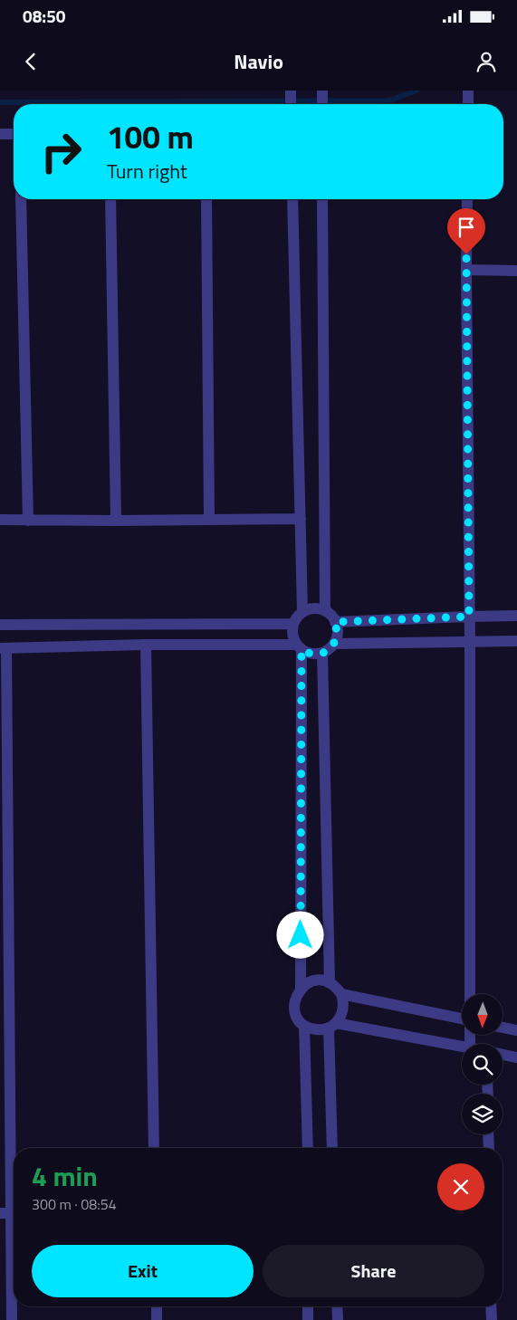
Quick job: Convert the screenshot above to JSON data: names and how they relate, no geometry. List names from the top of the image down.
{
  "north": "bottom",
  "page": {
    "status": "08:50",
    "header": "Navio",
    "turn": ["100 m", "Turn right"],
    "heading": ["4 min", "300 m · 08:54"],
    "buttons": ["Exit", "Share"]
  }
}
